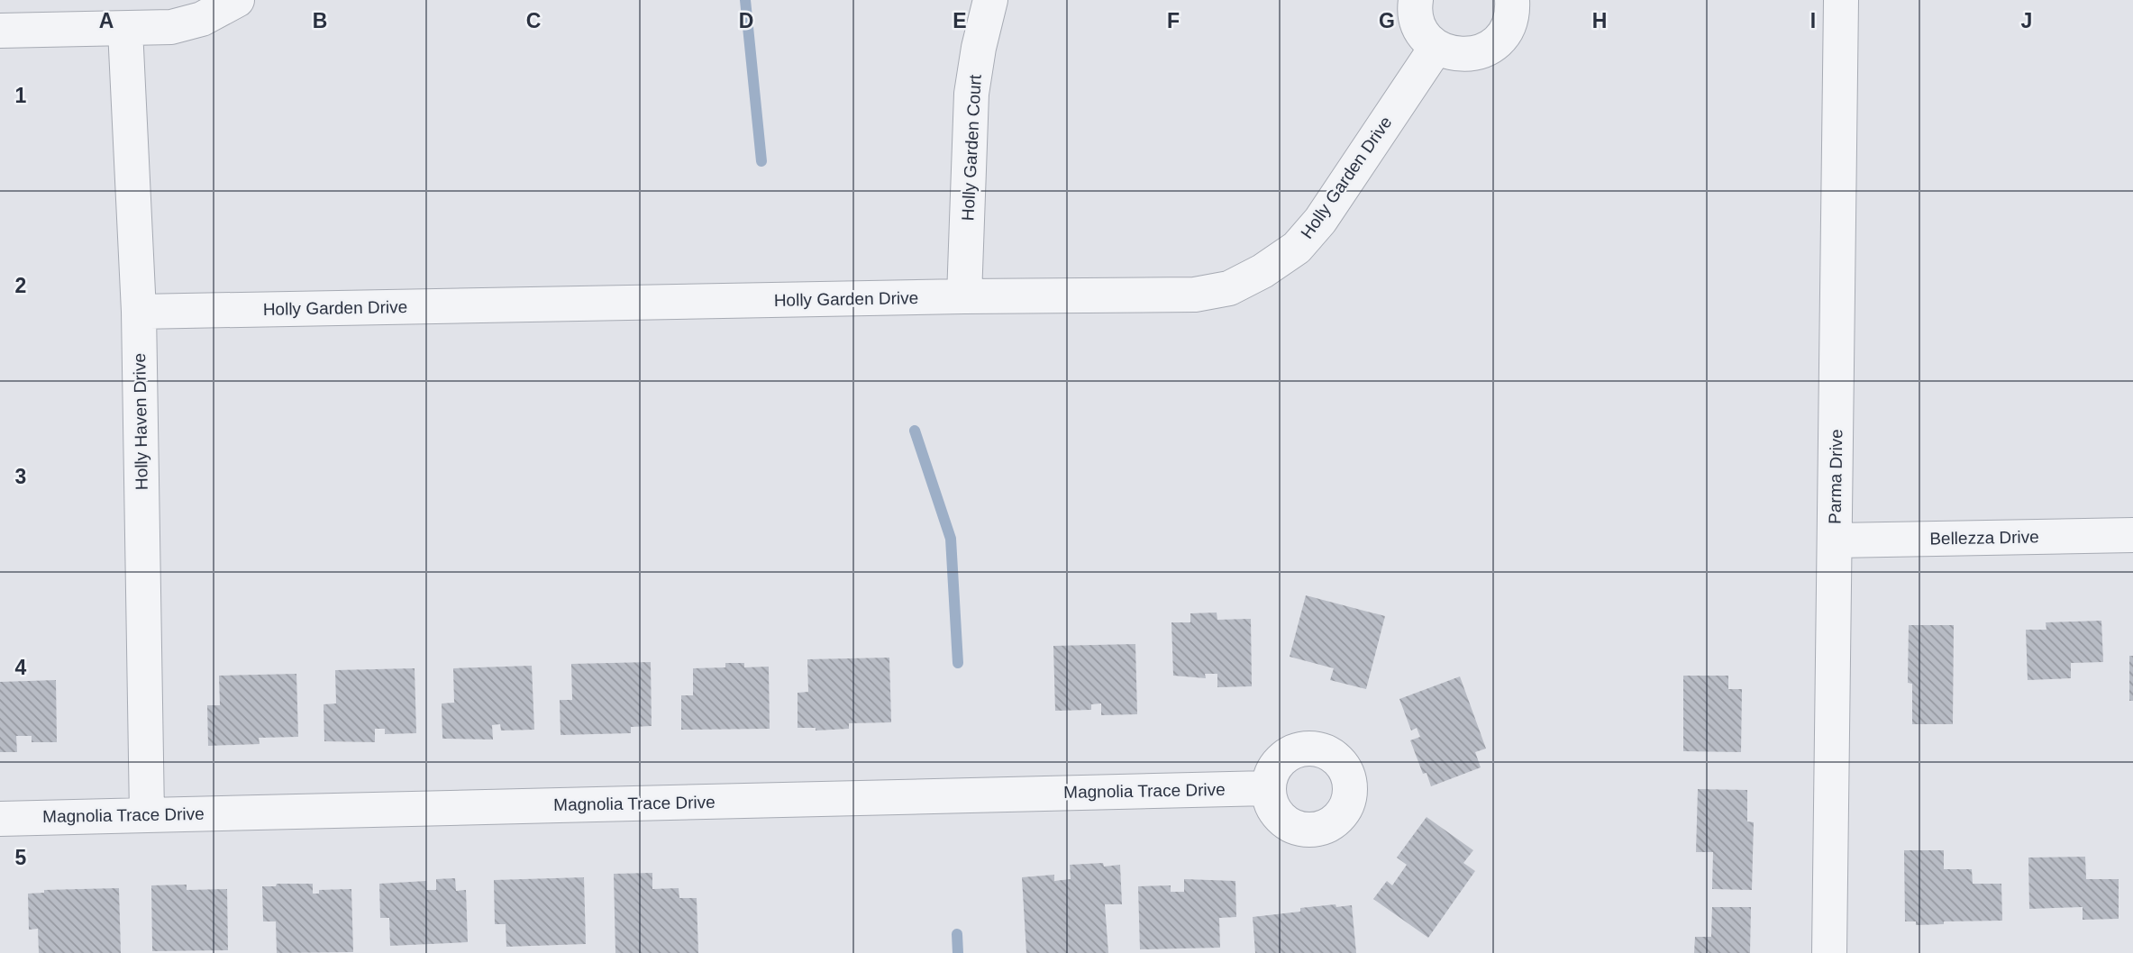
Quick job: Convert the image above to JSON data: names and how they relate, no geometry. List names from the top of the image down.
{
  "streets": {
    "street": [
      "Holly Garden Court",
      "Holly Garden Drive",
      "Holly Haven Drive",
      "Parma Drive",
      "Bellezza Drive",
      "Magnolia Trace Drive"
    ]
  },
  "crossings": [
    ["Holly Garden Court", "Holly Garden Drive"],
    ["Holly Garden Drive", "Holly Haven Drive"],
    ["Holly Haven Drive", "Magnolia Trace Drive"],
    ["Parma Drive", "Bellezza Drive"]
  ],
  "grid": {
    "columns": [
      "A",
      "B",
      "C",
      "D",
      "E",
      "F",
      "G",
      "H",
      "I",
      "J"
    ],
    "rows": [
      "1",
      "2",
      "3",
      "4",
      "5"
    ]
  }
}
